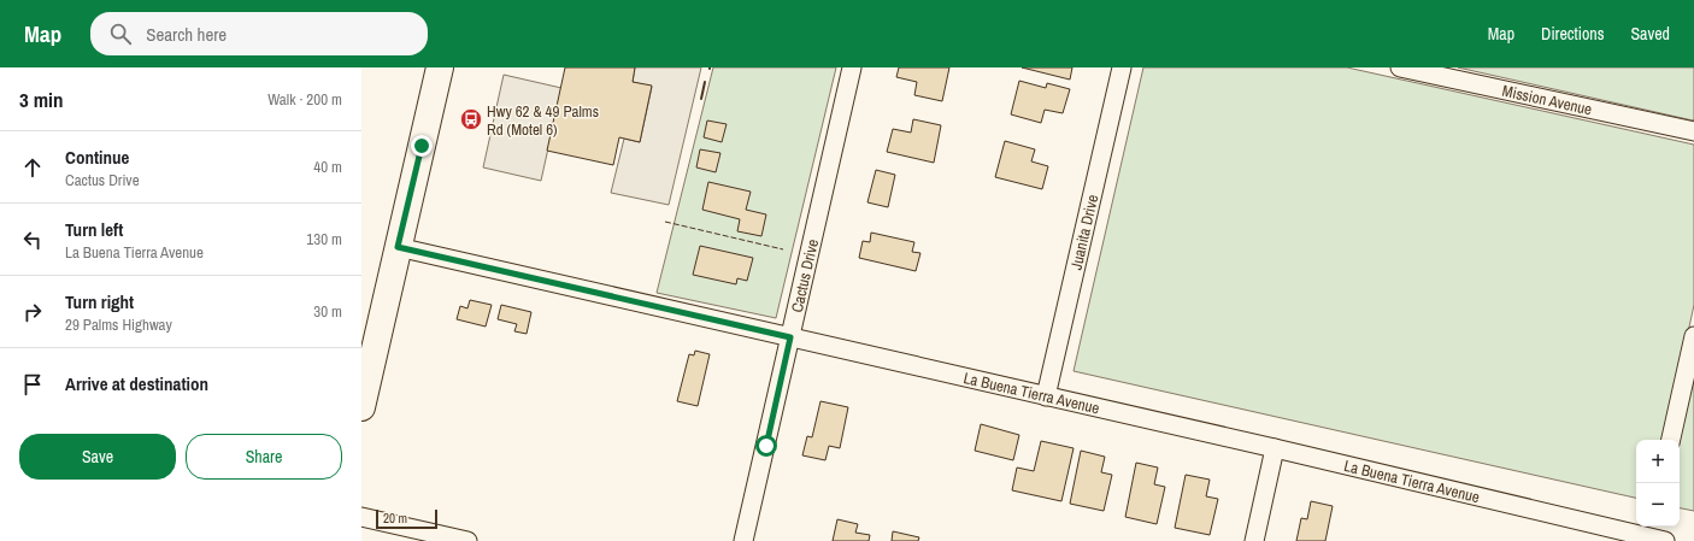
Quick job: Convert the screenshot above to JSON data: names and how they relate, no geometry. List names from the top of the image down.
{
  "streets": {
    "street": [
      "Mission Avenue",
      "Juanita Drive",
      "Cactus Drive",
      "La Buena Tierra Avenue"
    ]
  },
  "crossings": [
    ["Juanita Drive", "La Buena Tierra Avenue"],
    ["Cactus Drive", "La Buena Tierra Avenue"]
  ],
  "places": {
    "bus stop": ["Hwy 62 & 49 Palms Rd (Motel 6)"]
  },
  "scale_bar": "20 m",
  "page": {
    "header": "Map",
    "search": "Search here",
    "nav": ["Map", "Directions", "Saved"],
    "heading": ["3 min", "Walk · 200 m"],
    "list": [
      ["Continue", "Cactus Drive", "40 m"],
      ["Turn left", "La Buena Tierra Avenue", "130 m"],
      ["Turn right", "29 Palms Highway", "30 m"],
      "Arrive at destination"
    ],
    "buttons": ["Save", "Share"],
    "map_buttons": ["+", "−"],
    "scale": "20 m"
  }
}
